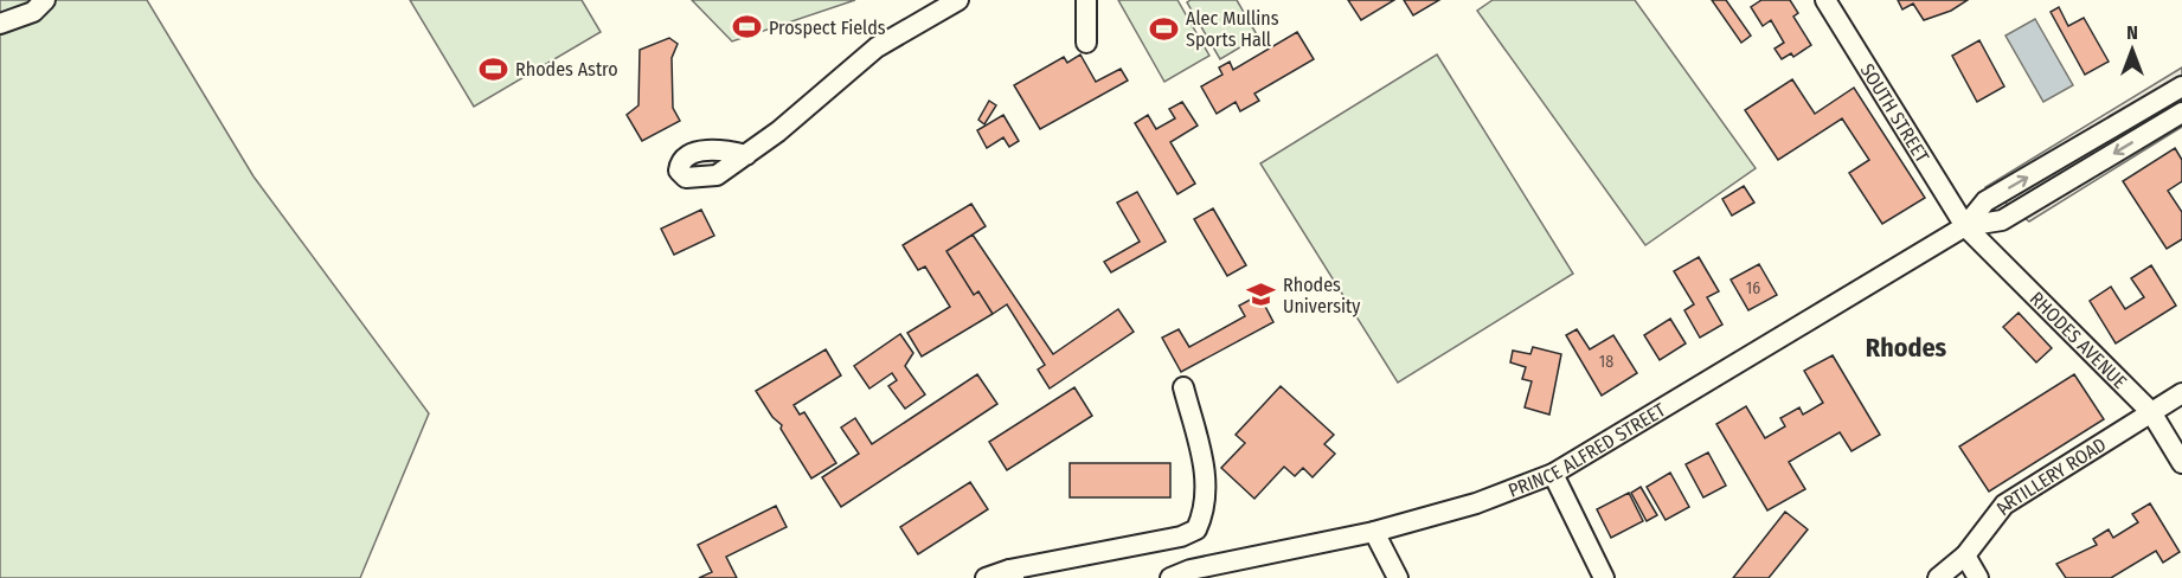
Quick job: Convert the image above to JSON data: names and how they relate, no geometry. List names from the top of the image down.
{
  "streets": {
    "street": [
      "SOUTH STREET",
      "RHODES AVENUE",
      "PRINCE ALFRED STREET",
      "ARTILLERY ROAD"
    ]
  },
  "crossings": [
    ["SOUTH STREET", "RHODES AVENUE"],
    ["SOUTH STREET", "PRINCE ALFRED STREET"],
    ["RHODES AVENUE", "PRINCE ALFRED STREET"],
    ["RHODES AVENUE", "ARTILLERY ROAD"]
  ],
  "districts": ["Rhodes"],
  "places": {
    "sports": ["Prospect Fields", "Alec Mullins Sports Hall", "Rhodes Astro"],
    "school or university": ["Rhodes University"]
  },
  "house_numbers": ["16", "18"],
  "north": "top"
}
